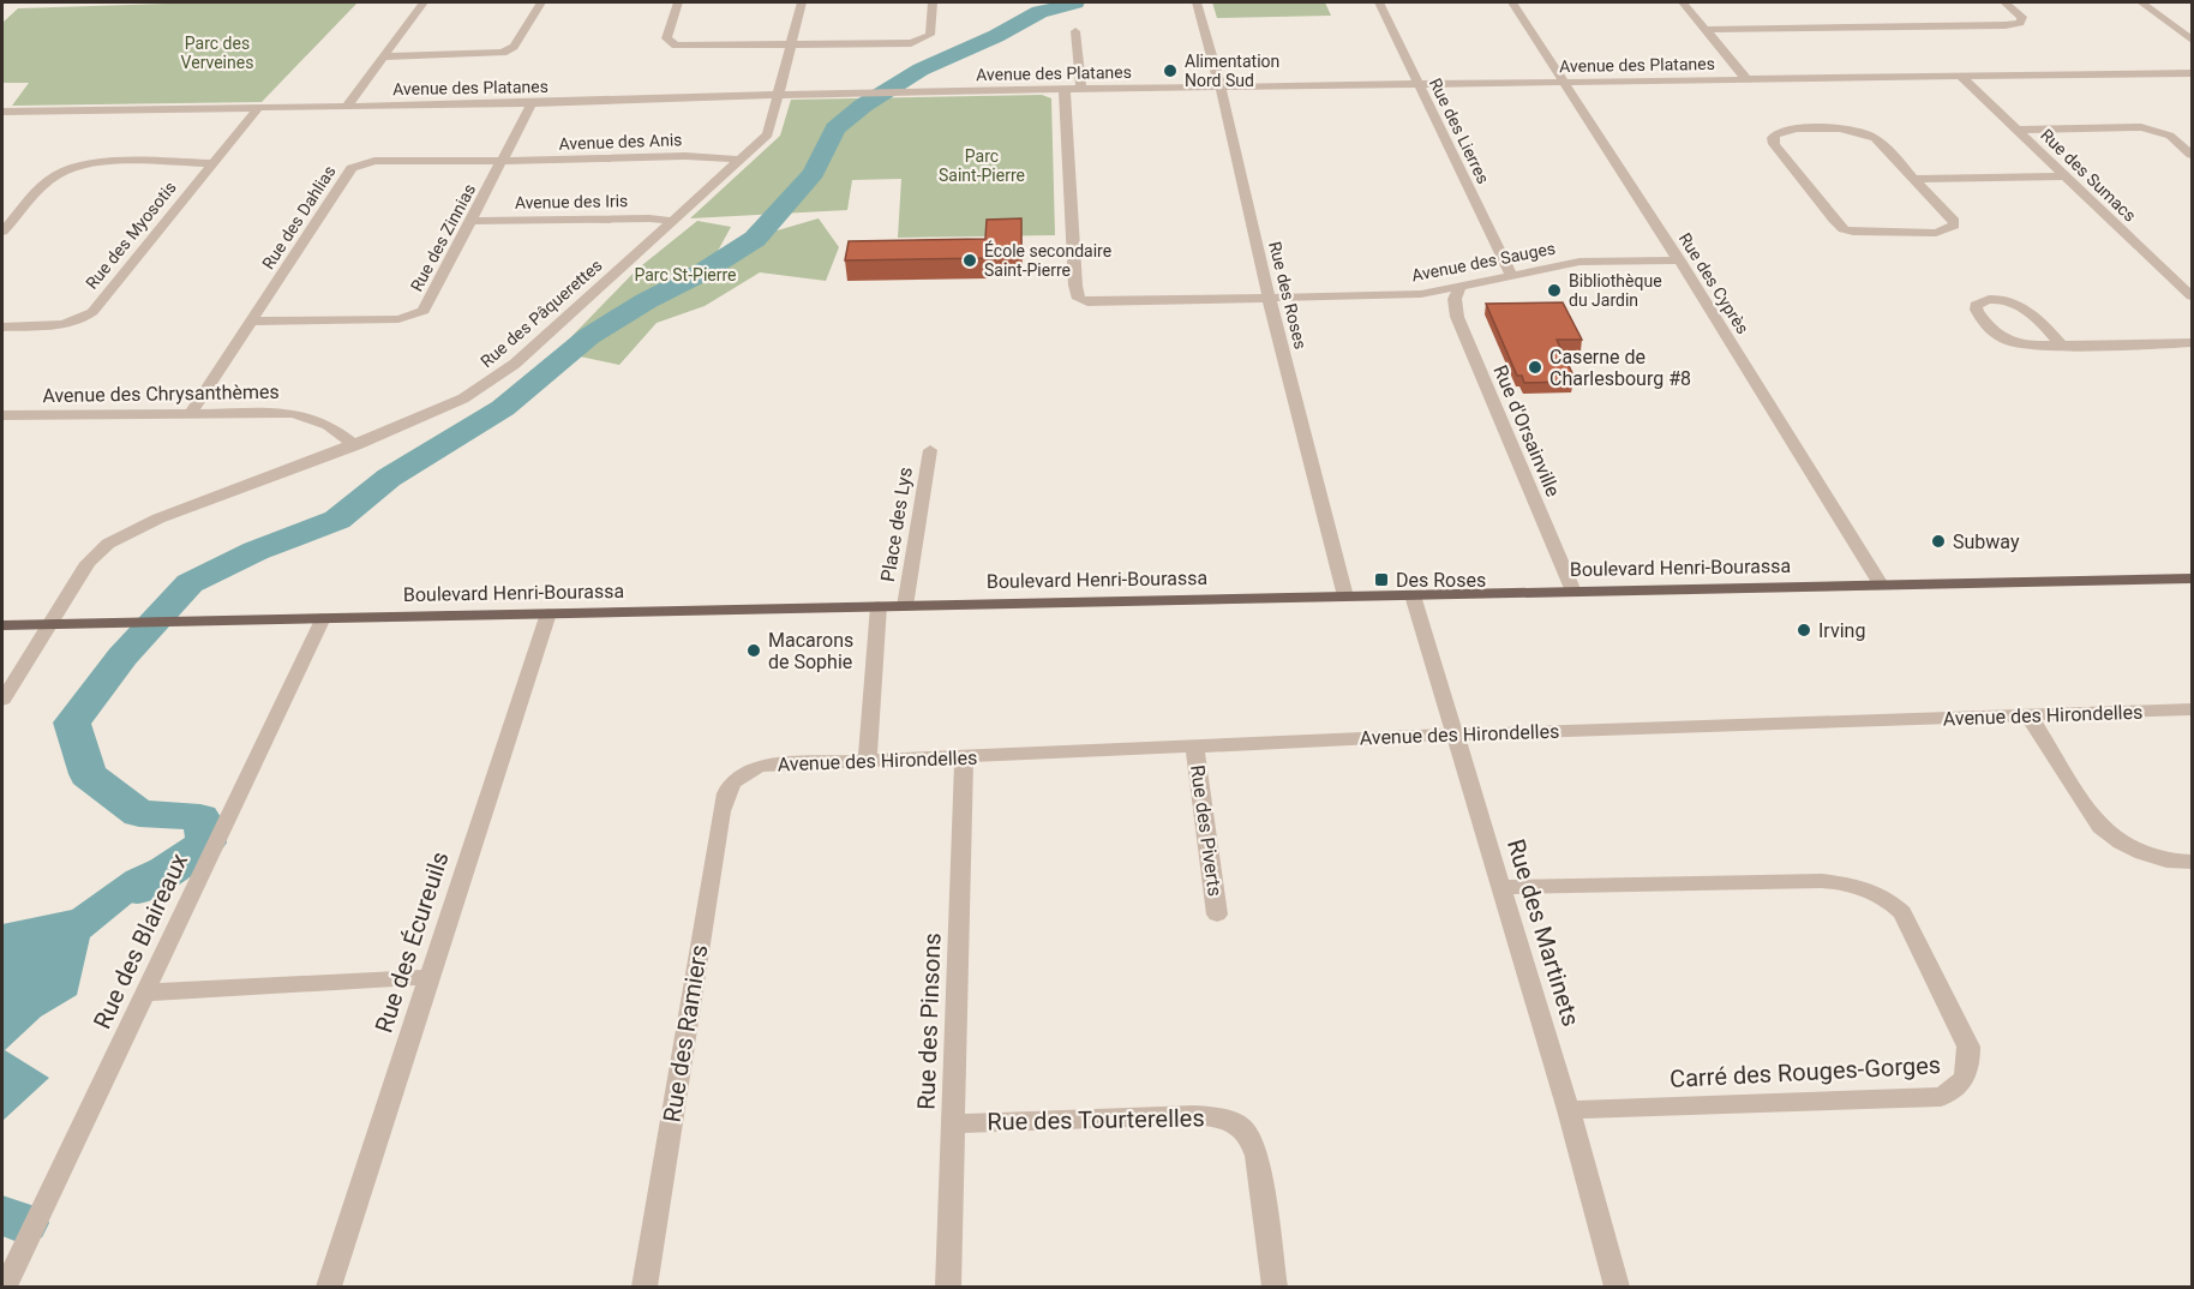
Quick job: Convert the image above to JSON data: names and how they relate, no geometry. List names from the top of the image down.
{
  "streets": {
    "main road": ["Boulevard Henri-Bourassa"],
    "street": [
      "Avenue des Platanes",
      "Rue des Lierres",
      "Avenue des Anis",
      "Rue des Sumacs",
      "Avenue des Iris",
      "Rue des Dahlias",
      "Rue des Myosotis",
      "Rue des Zinnias",
      "Avenue des Sauges",
      "Rue des Cyprès",
      "Rue des Roses",
      "Rue des Pâquerettes",
      "Avenue des Chrysanthèmes",
      "Rue d'Orsainville",
      "Place des Lys",
      "Avenue des Hirondelles",
      "Rue des Piverts",
      "Rue des Martinets",
      "Rue des Blaireaux",
      "Rue des Écureuils",
      "Rue des Pinsons",
      "Rue des Ramiers",
      "Carré des Rouges-Gorges",
      "Rue des Tourterelles"
    ]
  },
  "crossings": [
    ["Avenue des Platanes", "Rue des Lierres"],
    ["Avenue des Platanes", "Rue des Sumacs"],
    ["Avenue des Platanes", "Rue des Myosotis"],
    ["Avenue des Platanes", "Rue des Zinnias"],
    ["Avenue des Platanes", "Avenue des Sauges"],
    ["Avenue des Platanes", "Rue des Cyprès"],
    ["Avenue des Platanes", "Rue des Roses"],
    ["Avenue des Platanes", "Rue des Pâquerettes"],
    ["Rue des Lierres", "Avenue des Sauges"],
    ["Avenue des Anis", "Rue des Dahlias"],
    ["Avenue des Anis", "Rue des Zinnias"],
    ["Avenue des Anis", "Rue des Pâquerettes"],
    ["Avenue des Iris", "Rue des Zinnias"],
    ["Avenue des Iris", "Rue des Pâquerettes"],
    ["Rue des Dahlias", "Rue des Zinnias"],
    ["Rue des Dahlias", "Avenue des Chrysanthèmes"],
    ["Avenue des Sauges", "Rue des Cyprès"],
    ["Avenue des Sauges", "Rue des Roses"],
    ["Avenue des Sauges", "Rue d'Orsainville"],
    ["Rue des Cyprès", "Boulevard Henri-Bourassa"],
    ["Rue des Roses", "Boulevard Henri-Bourassa"],
    ["Rue des Pâquerettes", "Avenue des Chrysanthèmes"],
    ["Rue des Pâquerettes", "Boulevard Henri-Bourassa"],
    ["Rue d'Orsainville", "Boulevard Henri-Bourassa"],
    ["Place des Lys", "Boulevard Henri-Bourassa"],
    ["Boulevard Henri-Bourassa", "Rue des Martinets"],
    ["Boulevard Henri-Bourassa", "Rue des Blaireaux"],
    ["Boulevard Henri-Bourassa", "Rue des Écureuils"],
    ["Avenue des Hirondelles", "Rue des Piverts"],
    ["Avenue des Hirondelles", "Rue des Martinets"],
    ["Avenue des Hirondelles", "Rue des Pinsons"],
    ["Avenue des Hirondelles", "Rue des Ramiers"],
    ["Rue des Martinets", "Carré des Rouges-Gorges"],
    ["Rue des Pinsons", "Rue des Tourterelles"]
  ],
  "parks": ["Parc des Verveines", "Parc Saint-Pierre", "Parc St-Pierre"],
  "places": {
    "other": [
      "Alimentation Nord Sud",
      "École secondaire Saint-Pierre",
      "Bibliothèque du Jardin",
      "Caserne de Charlesbourg #8",
      "Subway",
      "Irving",
      "Macarons de Sophie"
    ],
    "transit": ["Des Roses"]
  }
}
